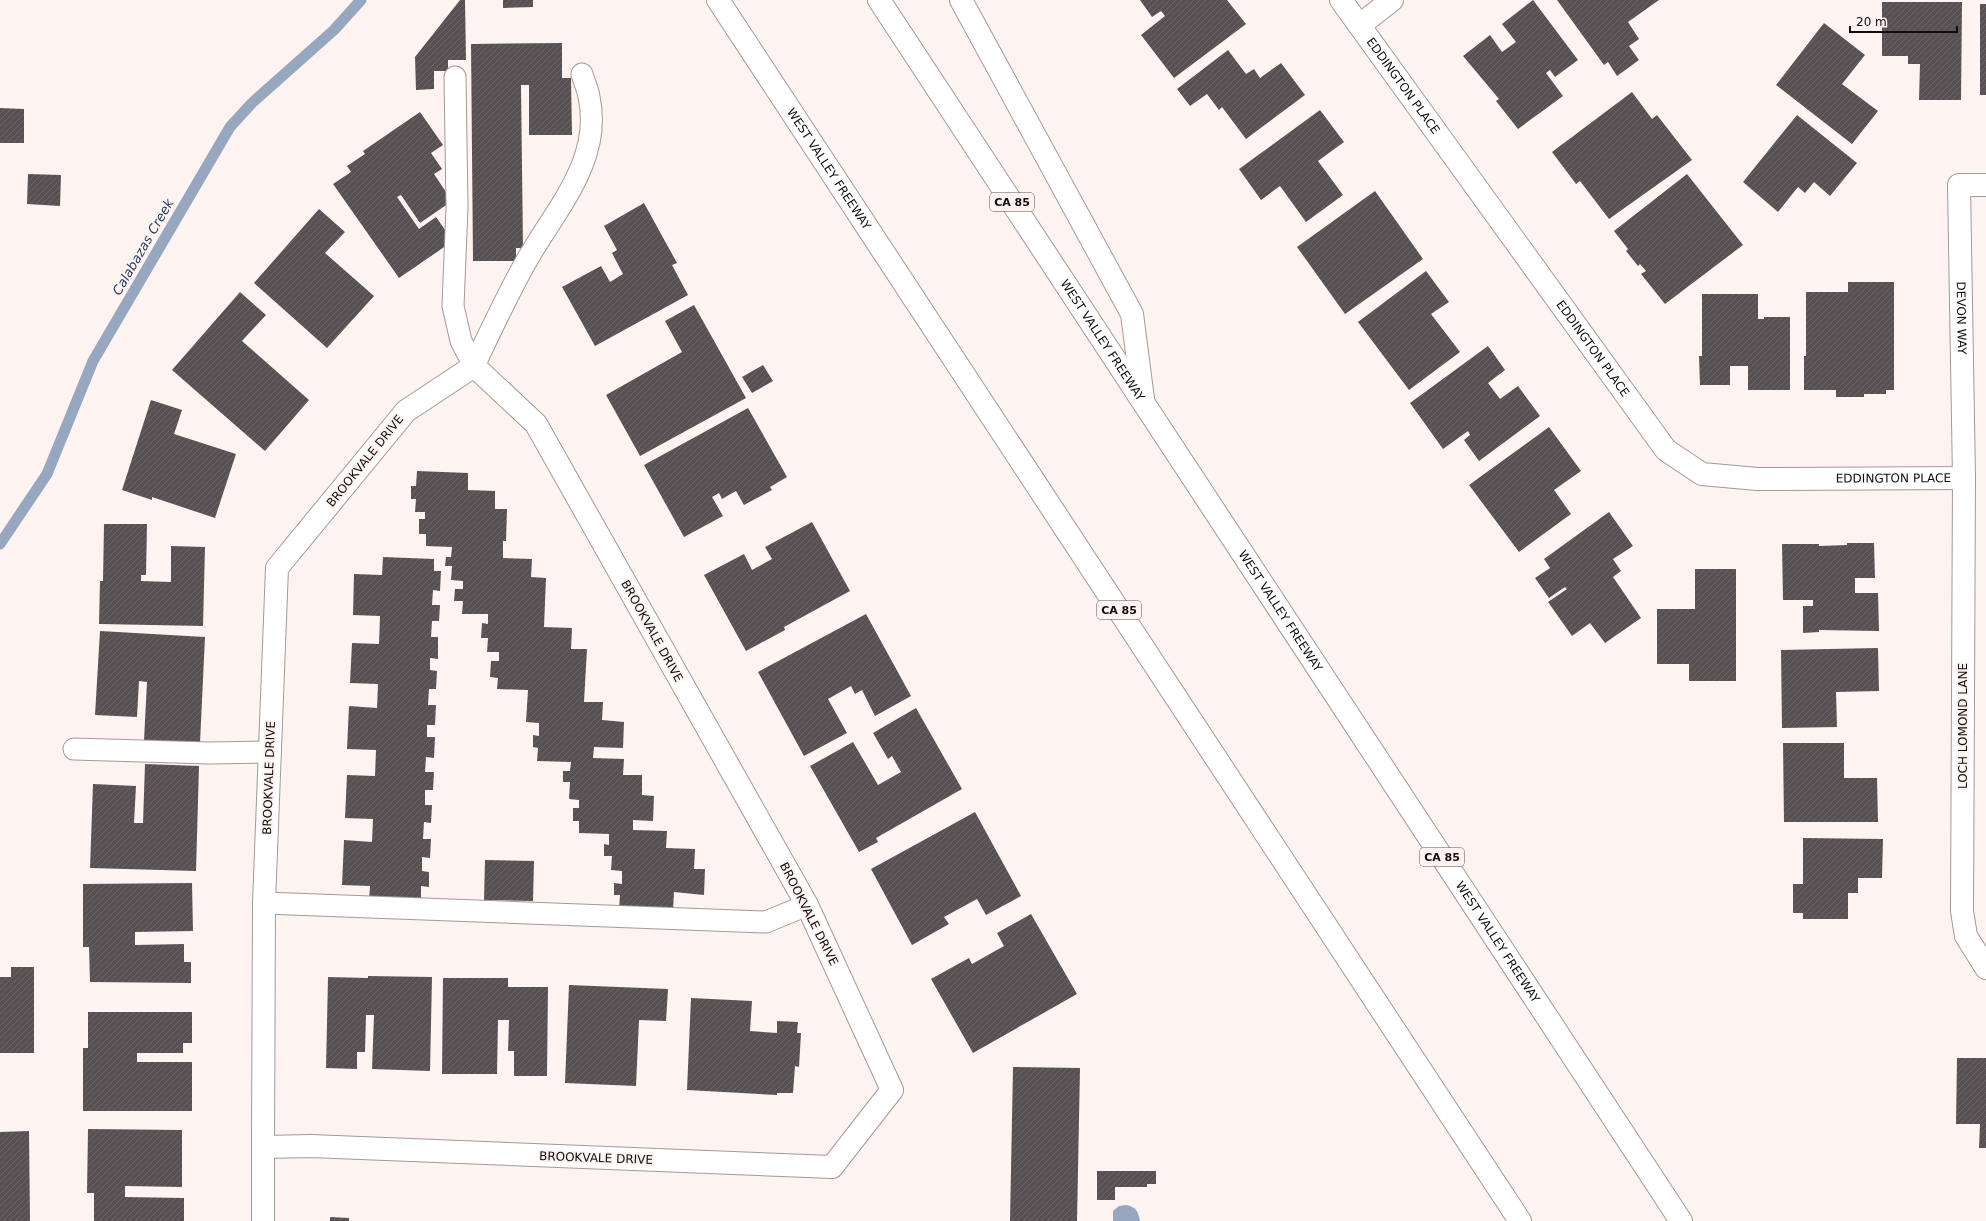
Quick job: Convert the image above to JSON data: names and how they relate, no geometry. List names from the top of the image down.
{
  "streets": {
    "main road": [
      "EDDINGTON PLACE",
      "WEST VALLEY FREEWAY",
      "CA 85",
      "DEVON WAY",
      "BROOKVALE DRIVE",
      "LOCH LOMOND LANE"
    ]
  },
  "crossings": [
    ["EDDINGTON PLACE", "DEVON WAY"],
    ["EDDINGTON PLACE", "LOCH LOMOND LANE"],
    ["DEVON WAY", "LOCH LOMOND LANE"]
  ],
  "water": ["Calabazas Creek"],
  "scale_bar": "20 m"
}
